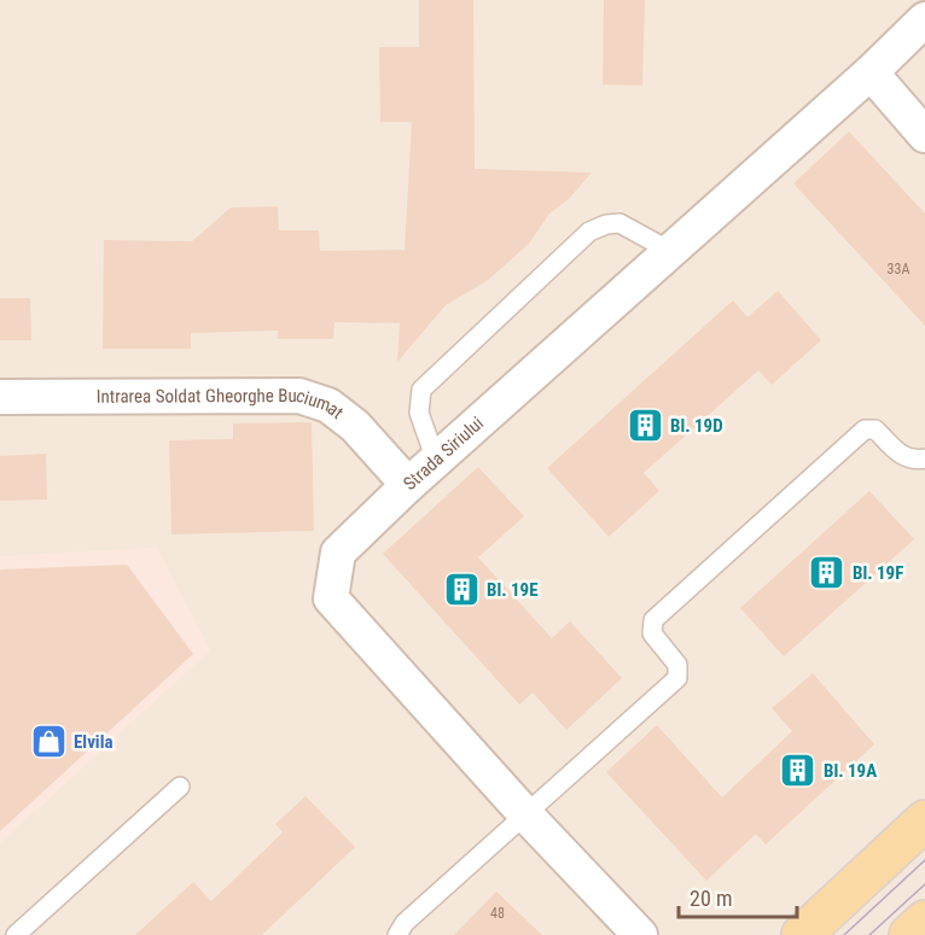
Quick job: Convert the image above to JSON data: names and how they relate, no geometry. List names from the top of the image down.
{
  "streets": {
    "street": ["Intrarea Soldat Gheorghe Buciumat", "Strada Siriului"]
  },
  "crossings": [
    ["Intrarea Soldat Gheorghe Buciumat", "Strada Siriului"]
  ],
  "places": {
    "building": [
      "Bl. 19D",
      "Bl. 19F",
      "Bl. 19E",
      "Bl. 19A"
    ],
    "shop": ["Elvila"]
  },
  "house_numbers": ["33A", "48"],
  "scale_bar": "20 m"
}
